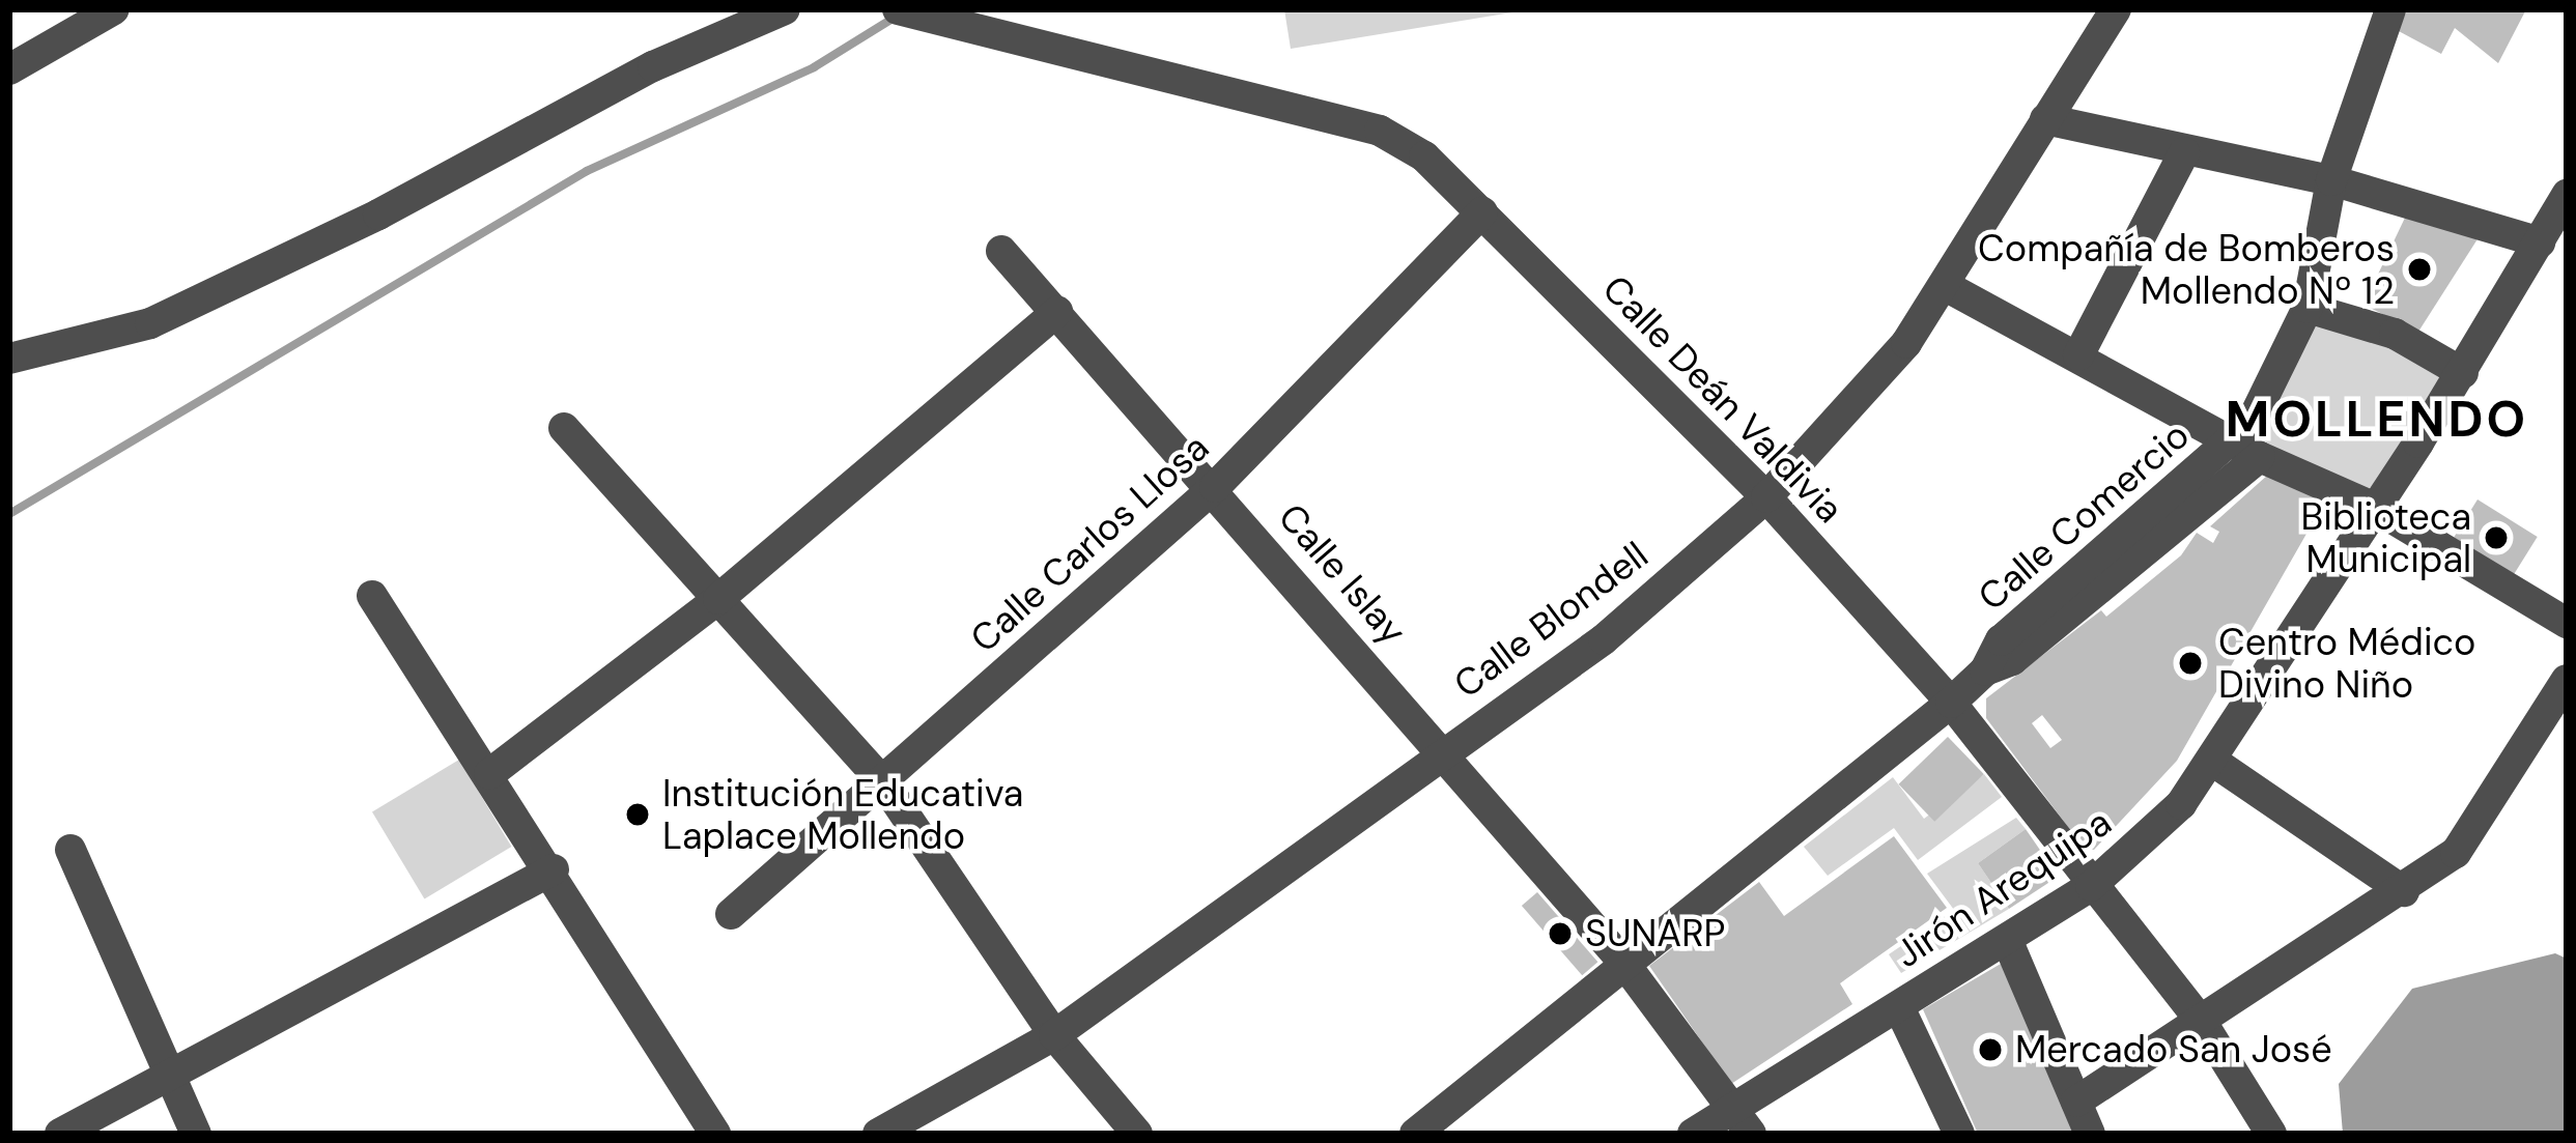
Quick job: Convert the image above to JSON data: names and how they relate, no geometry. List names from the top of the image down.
{
  "streets": {
    "street": [
      "Calle Deán Valdivia",
      "Calle Comercio",
      "Calle Carlos Llosa",
      "Calle Islay",
      "Calle Blondell",
      "Jirón Arequipa"
    ]
  },
  "crossings": [
    ["Calle Deán Valdivia", "Calle Comercio"],
    ["Calle Deán Valdivia", "Calle Carlos Llosa"],
    ["Calle Deán Valdivia", "Calle Blondell"],
    ["Calle Deán Valdivia", "Jirón Arequipa"],
    ["Calle Comercio", "Calle Islay"],
    ["Calle Carlos Llosa", "Calle Islay"],
    ["Calle Islay", "Calle Blondell"],
    ["Calle Islay", "Jirón Arequipa"]
  ],
  "districts": ["MOLLENDO"],
  "places": [
    "Compañía de Bomberos Mollendo Nº 12",
    "Biblioteca Municipal",
    "Centro Médico Divino Niño",
    "Institución Educativa Laplace Mollendo",
    "SUNARP",
    "Mercado San José"
  ]
}
